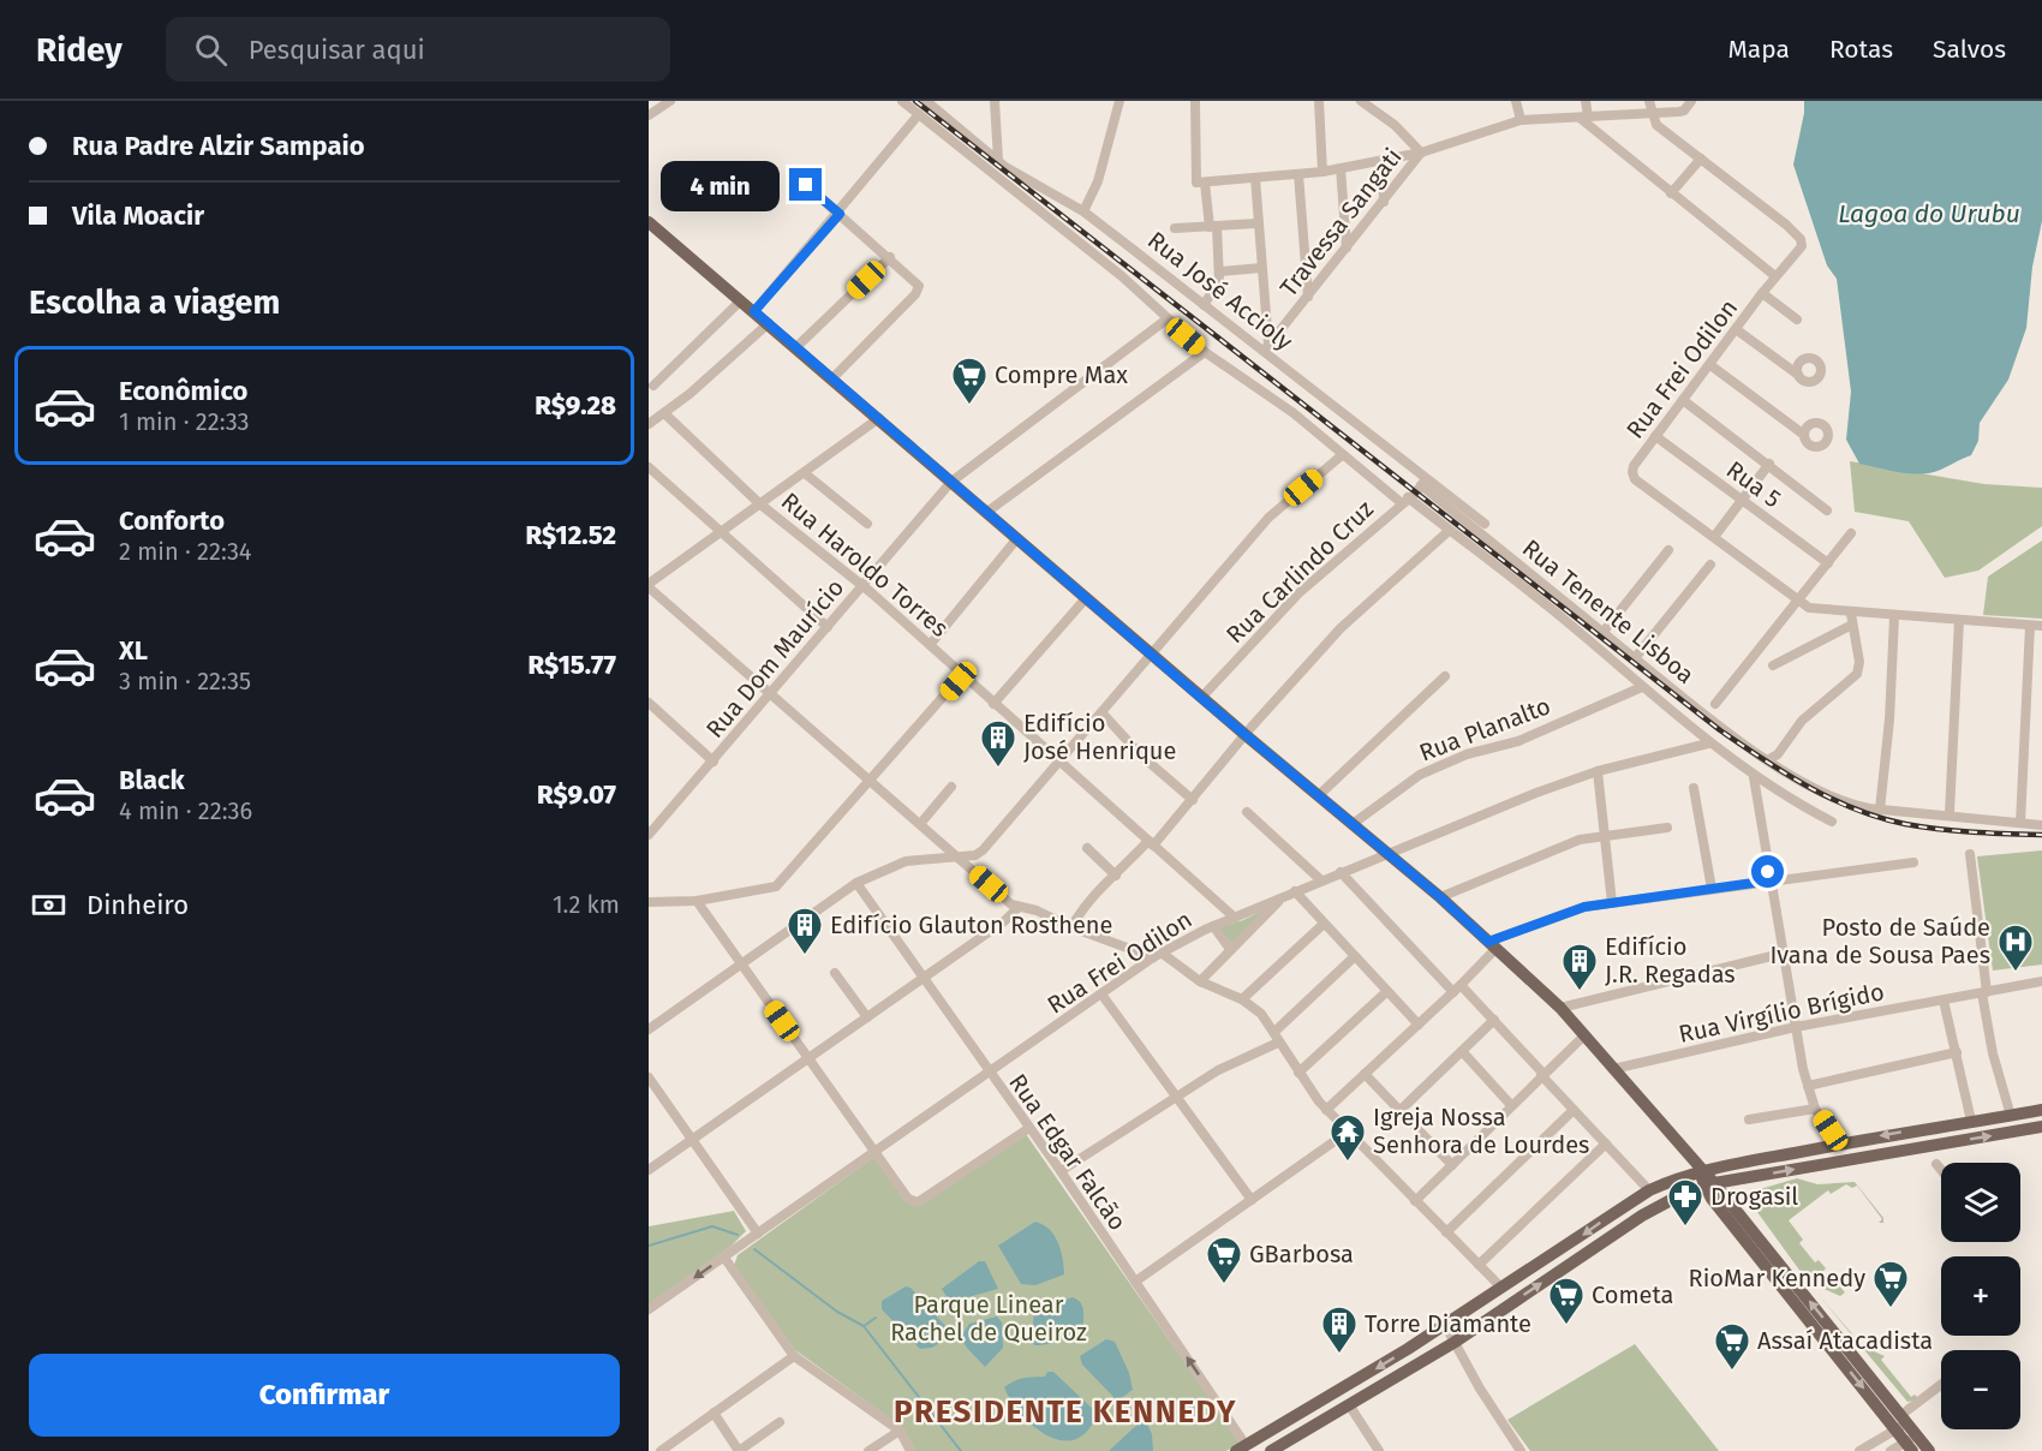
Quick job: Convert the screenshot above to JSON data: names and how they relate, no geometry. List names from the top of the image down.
{
  "streets": {
    "street": [
      "Travessa Sangati",
      "Rua José Accioly",
      "Rua Frei Odilon",
      "Rua 5",
      "Rua Haroldo Torres",
      "Rua Carlindo Cruz",
      "Rua Tenente Lisboa",
      "Rua Dom Maurício",
      "Rua Planalto",
      "Rua Virgílio Brígido",
      "Rua Edgar Falcão"
    ]
  },
  "crossings": [
    ["Travessa Sangati", "Rua José Accioly"],
    ["Rua José Accioly", "Rua Carlindo Cruz"],
    ["Rua José Accioly", "Rua Tenente Lisboa"],
    ["Rua Frei Odilon", "Rua 5"],
    ["Rua Frei Odilon", "Rua Haroldo Torres"],
    ["Rua Frei Odilon", "Rua Edgar Falcão"],
    ["Rua Haroldo Torres", "Rua Dom Maurício"],
    ["Rua Carlindo Cruz", "Rua Tenente Lisboa"]
  ],
  "districts": ["PRESIDENTE KENNEDY"],
  "water": ["Lagoa do Urubu"],
  "parks": ["Parque Linear Rachel de Queiroz"],
  "places": {
    "supermarket": [
      "Compre Max",
      "GBarbosa",
      "RioMar Kennedy",
      "Cometa",
      "Assaí Atacadista"
    ],
    "building": [
      "Edifício José Henrique",
      "Edifício Glauton Rosthene",
      "Edifício J.R. Regadas",
      "Torre Diamante"
    ],
    "hospital": ["Posto de Saúde Ivana de Sousa Paes"],
    "temple": ["Igreja Nossa Senhora de Lourdes"],
    "pharmacy": ["Drogasil"]
  },
  "page": {
    "header": "Ridey",
    "search": "Pesquisar aqui",
    "nav": ["Mapa", "Rotas", "Salvos"],
    "banner": ["Rua Padre Alzir Sampaio", "Vila Moacir"],
    "bubble": "4 min",
    "heading": "Escolha a viagem",
    "list": [
      {
        "name": "Econômico",
        "note": "1 min · 22:33",
        "value": "R$9.28"
      },
      {
        "name": "Conforto",
        "note": "2 min · 22:34",
        "value": "R$12.52"
      },
      {
        "name": "XL",
        "note": "3 min · 22:35",
        "value": "R$15.77"
      },
      {
        "name": "Black",
        "note": "4 min · 22:36",
        "value": "R$9.07"
      }
    ],
    "pay": ["Dinheiro", "1.2 km"],
    "map_buttons": ["+", "−"],
    "buttons": "Confirmar"
  }
}
